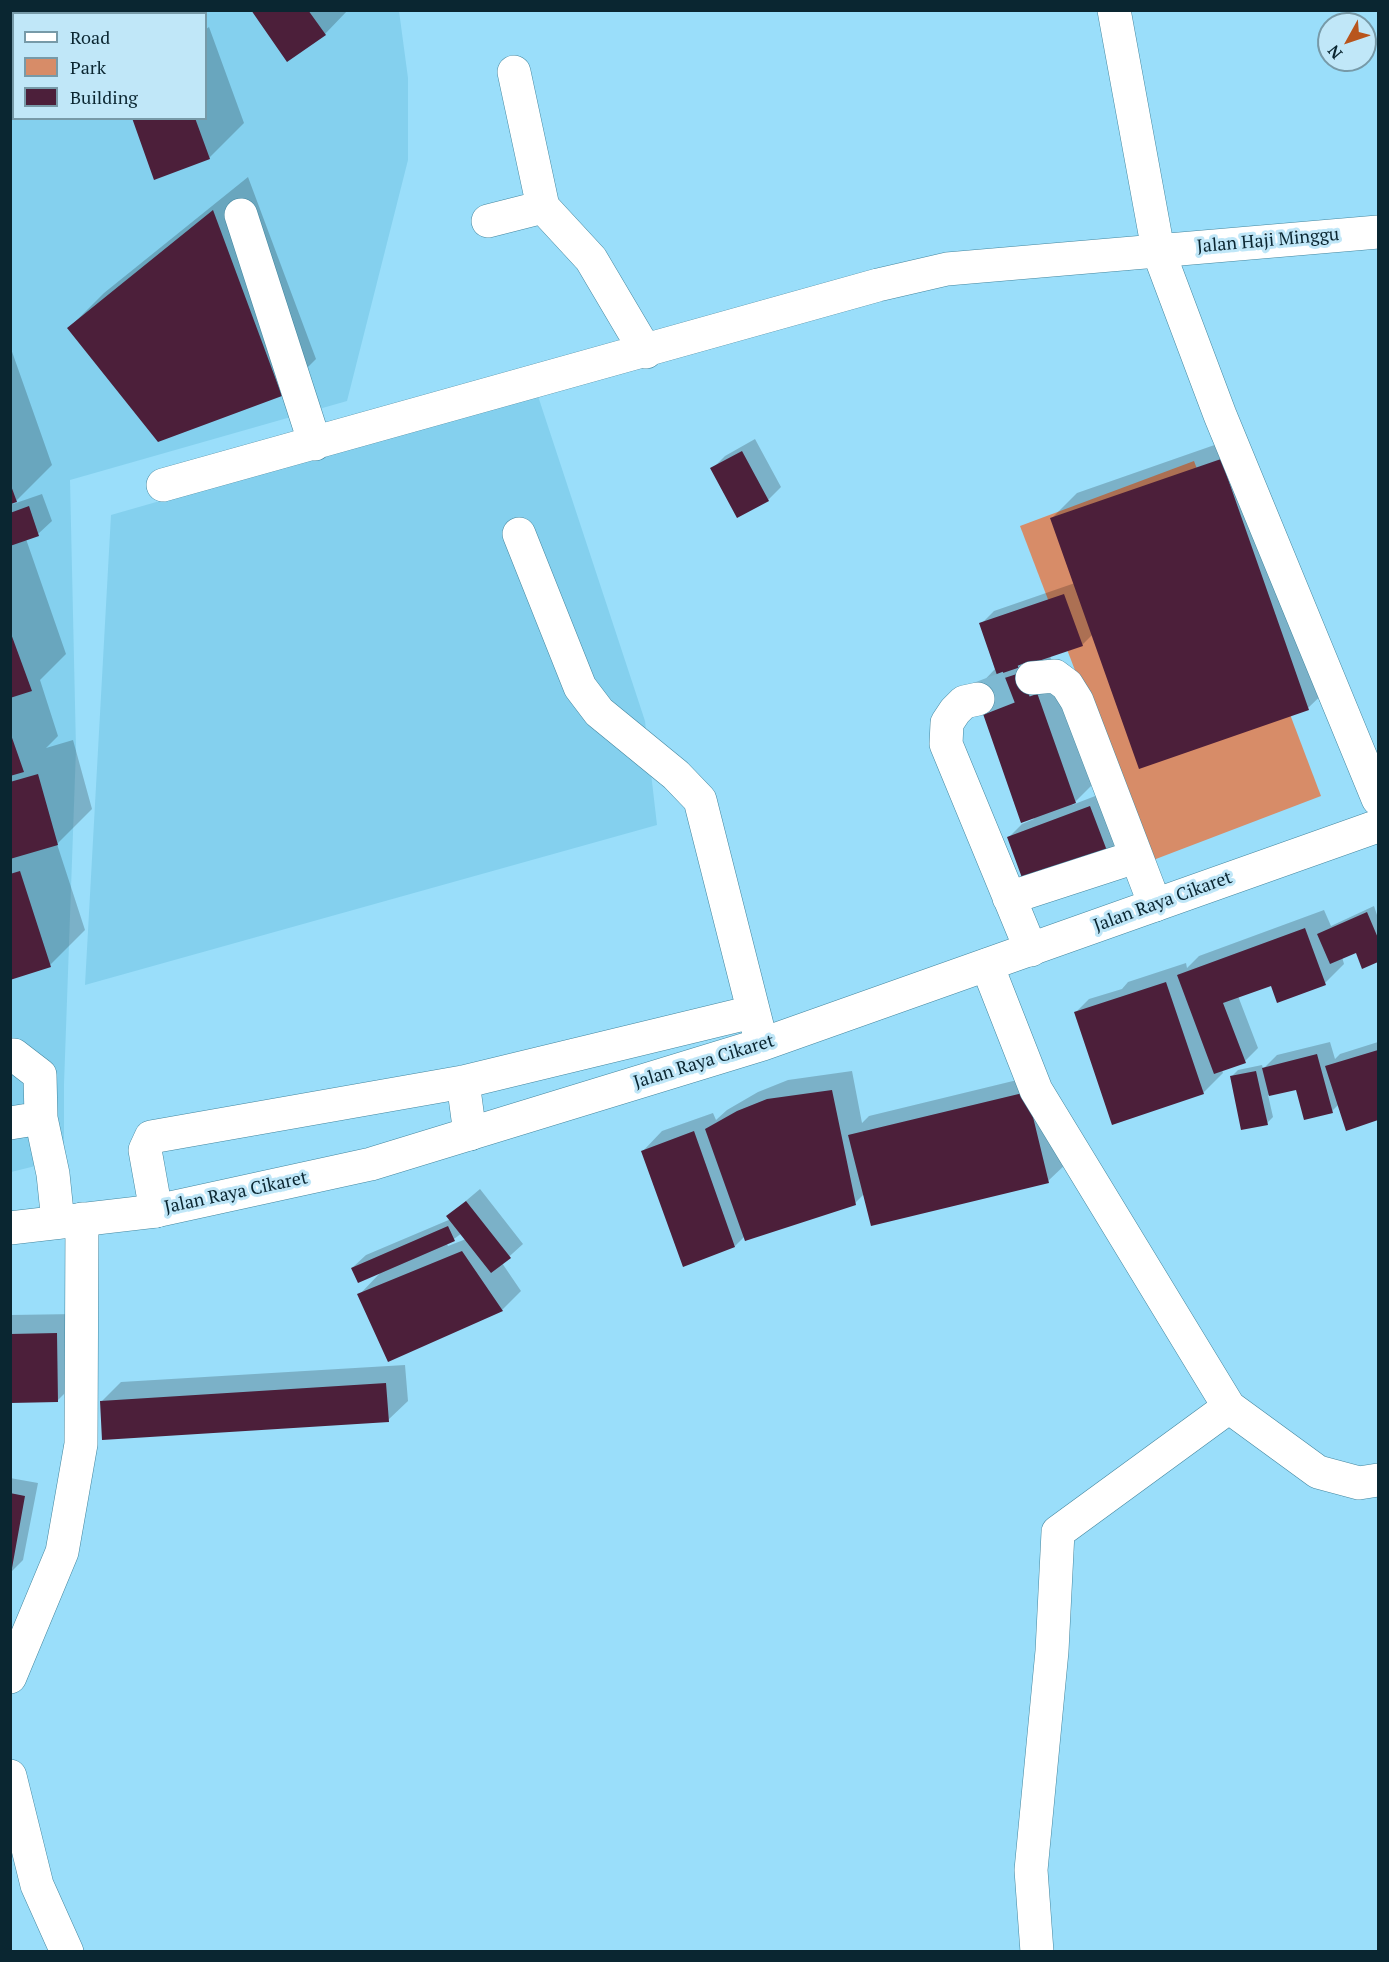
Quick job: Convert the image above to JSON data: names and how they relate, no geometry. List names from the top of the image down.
{
  "streets": {
    "street": ["Jalan Haji Minggu", "Jalan Raya Cikaret"]
  },
  "legend": ["Road", "Park", "Building"],
  "north": "bottom left"
}
